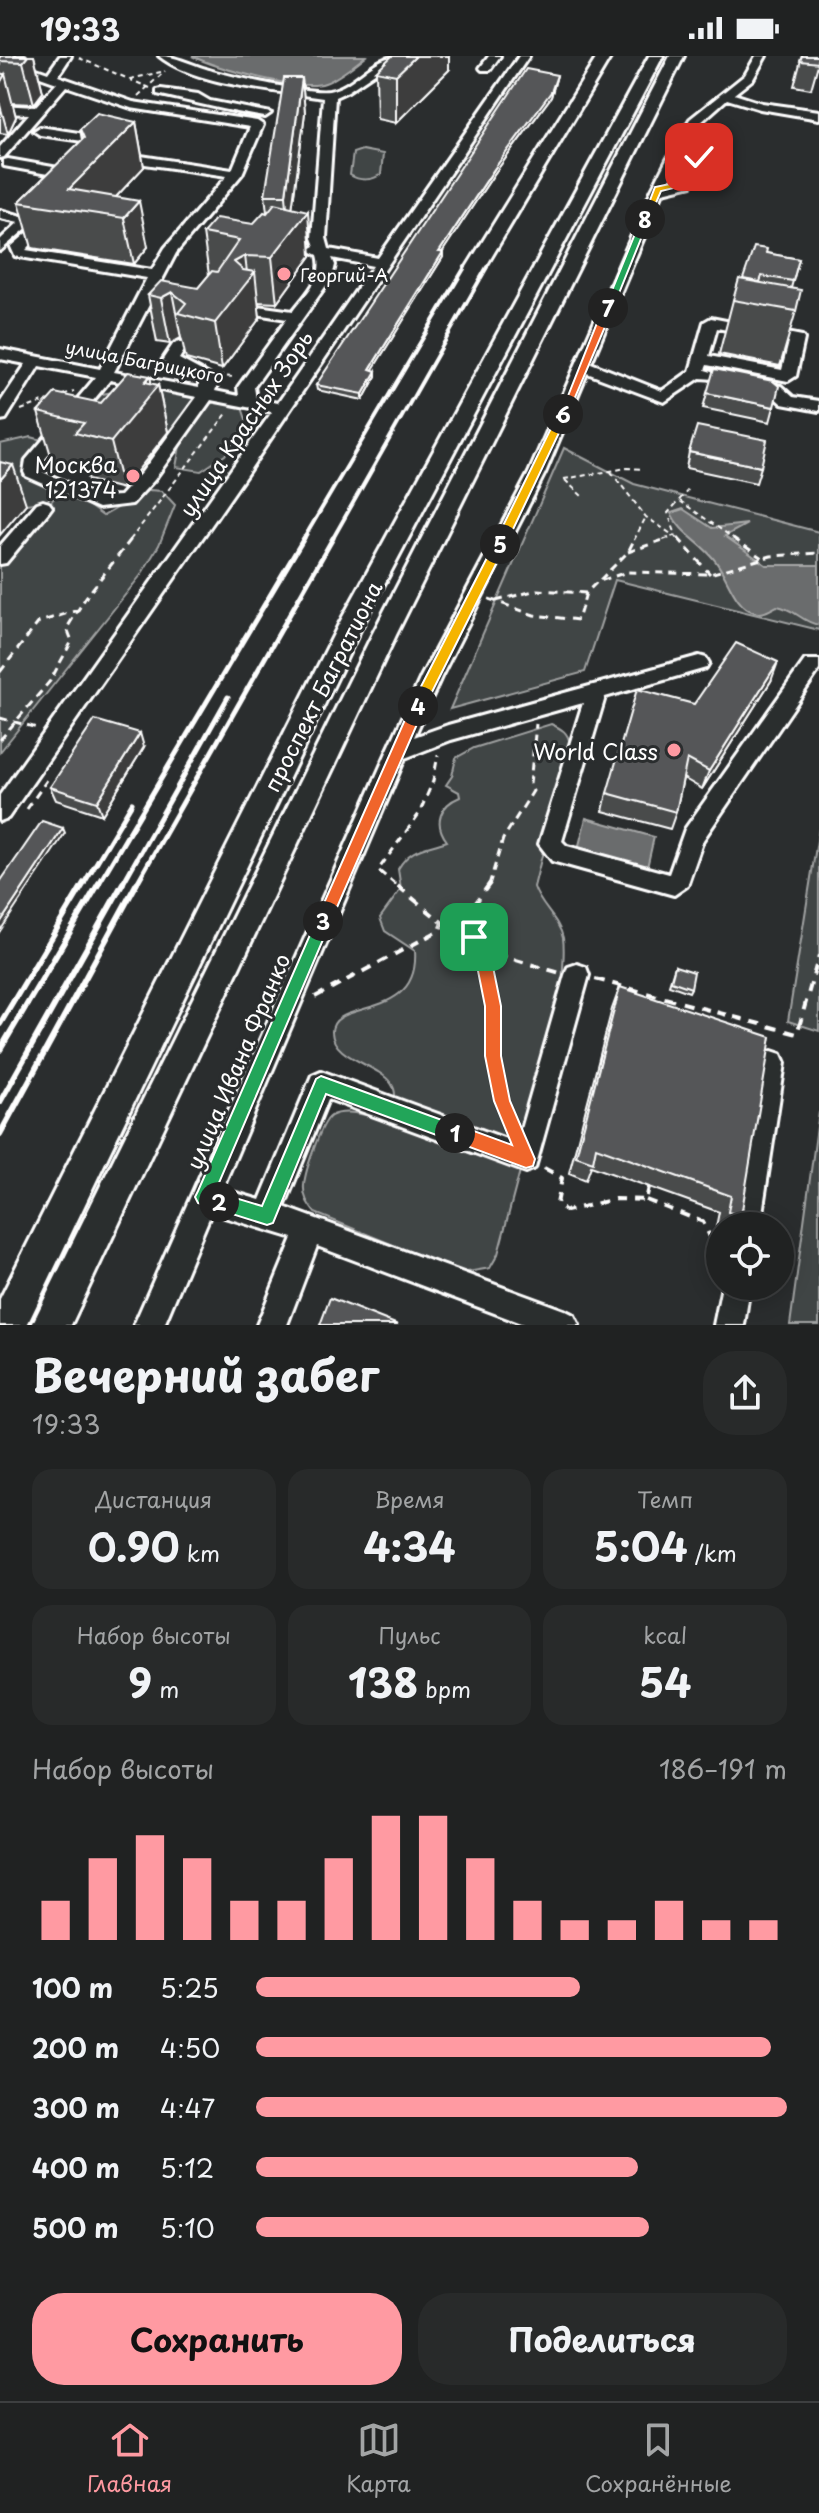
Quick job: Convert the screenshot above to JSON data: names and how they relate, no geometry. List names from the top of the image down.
{
  "streets": {
    "main road": ["проспект Багратиона"],
    "street": ["улица Багрицкого", "улица Красных Зорь", "улица Ивана Франко"]
  },
  "crossings": [
    ["улица Багрицкого", "улица Красных Зорь"]
  ],
  "places": ["Георгий-А", "Москва 121374", "World Class"],
  "page": {
    "status": "19:33",
    "pins": [
      "8",
      "7",
      "6",
      "5",
      "4",
      "3",
      "1",
      "2"
    ],
    "heading": ["Вечерний забег", "19:33"],
    "stats": [
      ["Дистанция", "0.90 km"],
      ["Время", "4:34"],
      ["Темп", "5:04 /km"],
      ["Набор высоты", "9 m"],
      ["Пульс", "138 bpm"],
      ["kcal", "54"]
    ],
    "chart": ["Набор высоты", "186–191 m"],
    "list": [
      {
        "name": "100 m",
        "note": "5:25"
      },
      {
        "name": "200 m",
        "note": "4:50"
      },
      {
        "name": "300 m",
        "note": "4:47"
      },
      {
        "name": "400 m",
        "note": "5:12"
      },
      {
        "name": "500 m",
        "note": "5:10"
      }
    ],
    "buttons": ["Сохранить", "Поделиться"],
    "tabs": ["Главная", "Карта", "Сохранённые"]
  }
}
